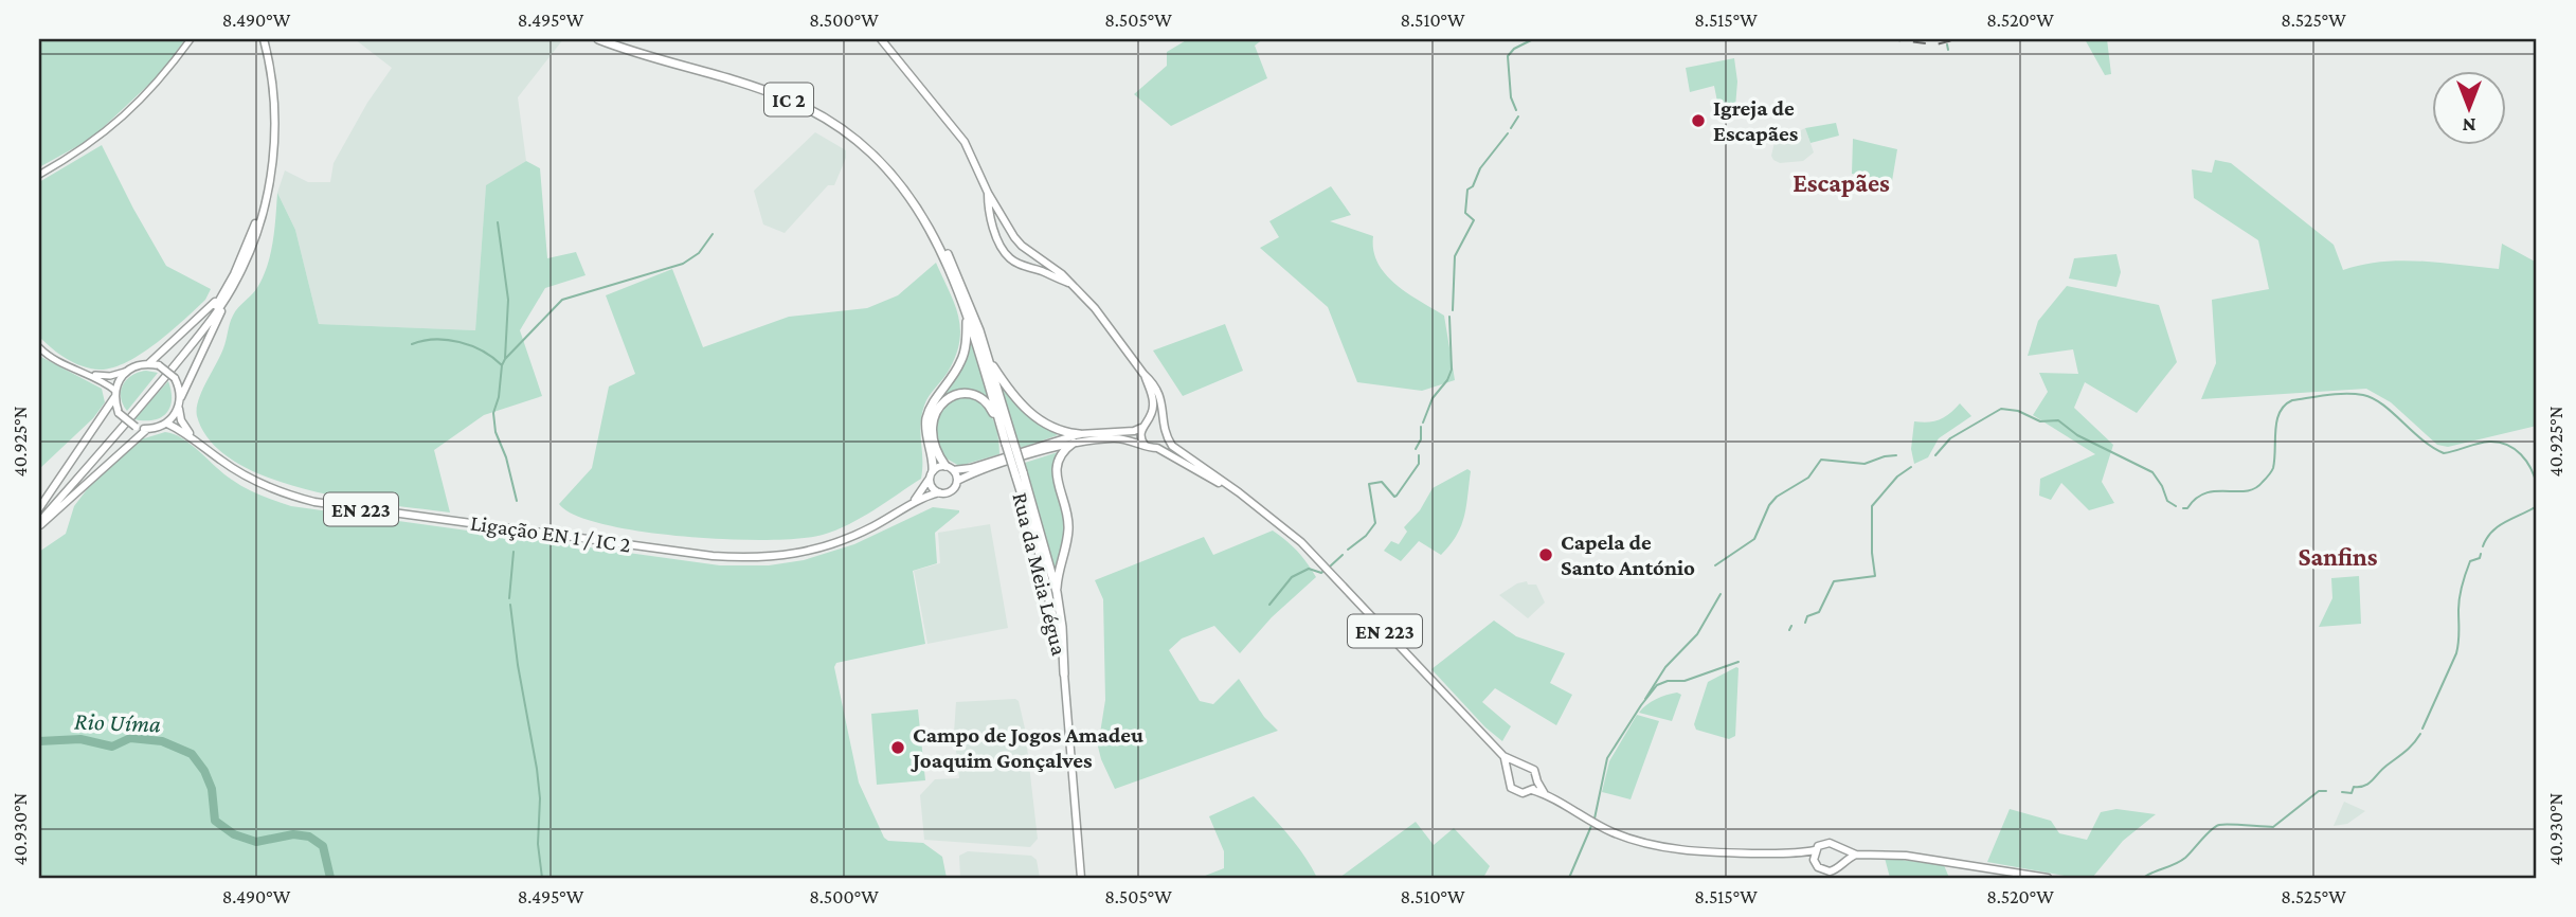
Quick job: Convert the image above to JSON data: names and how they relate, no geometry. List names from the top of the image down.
{
  "streets": {
    "highway": ["IC 2", "Rua da Meia Légua"],
    "main road": ["EN 223", "Ligação EN 1 / IC 2"]
  },
  "crossings": [
    ["IC 2", "EN 223"],
    ["IC 2", "Ligação EN 1 / IC 2"],
    ["IC 2", "Rua da Meia Légua"],
    ["EN 223", "Ligação EN 1 / IC 2"]
  ],
  "districts": ["Escapães", "Sanfins"],
  "water": ["Rio Uíma"],
  "places": ["Igreja de Escapães", "Capela de Santo António", "Campo de Jogos Amadeu Joaquim Gonçalves"],
  "north": "bottom",
  "coordinates": [
    "8.490°W",
    "8.495°W",
    "8.500°W",
    "8.505°W",
    "8.510°W",
    "8.515°W",
    "8.520°W",
    "8.525°W",
    "40.925°N",
    "40.930°N"
  ]
}
